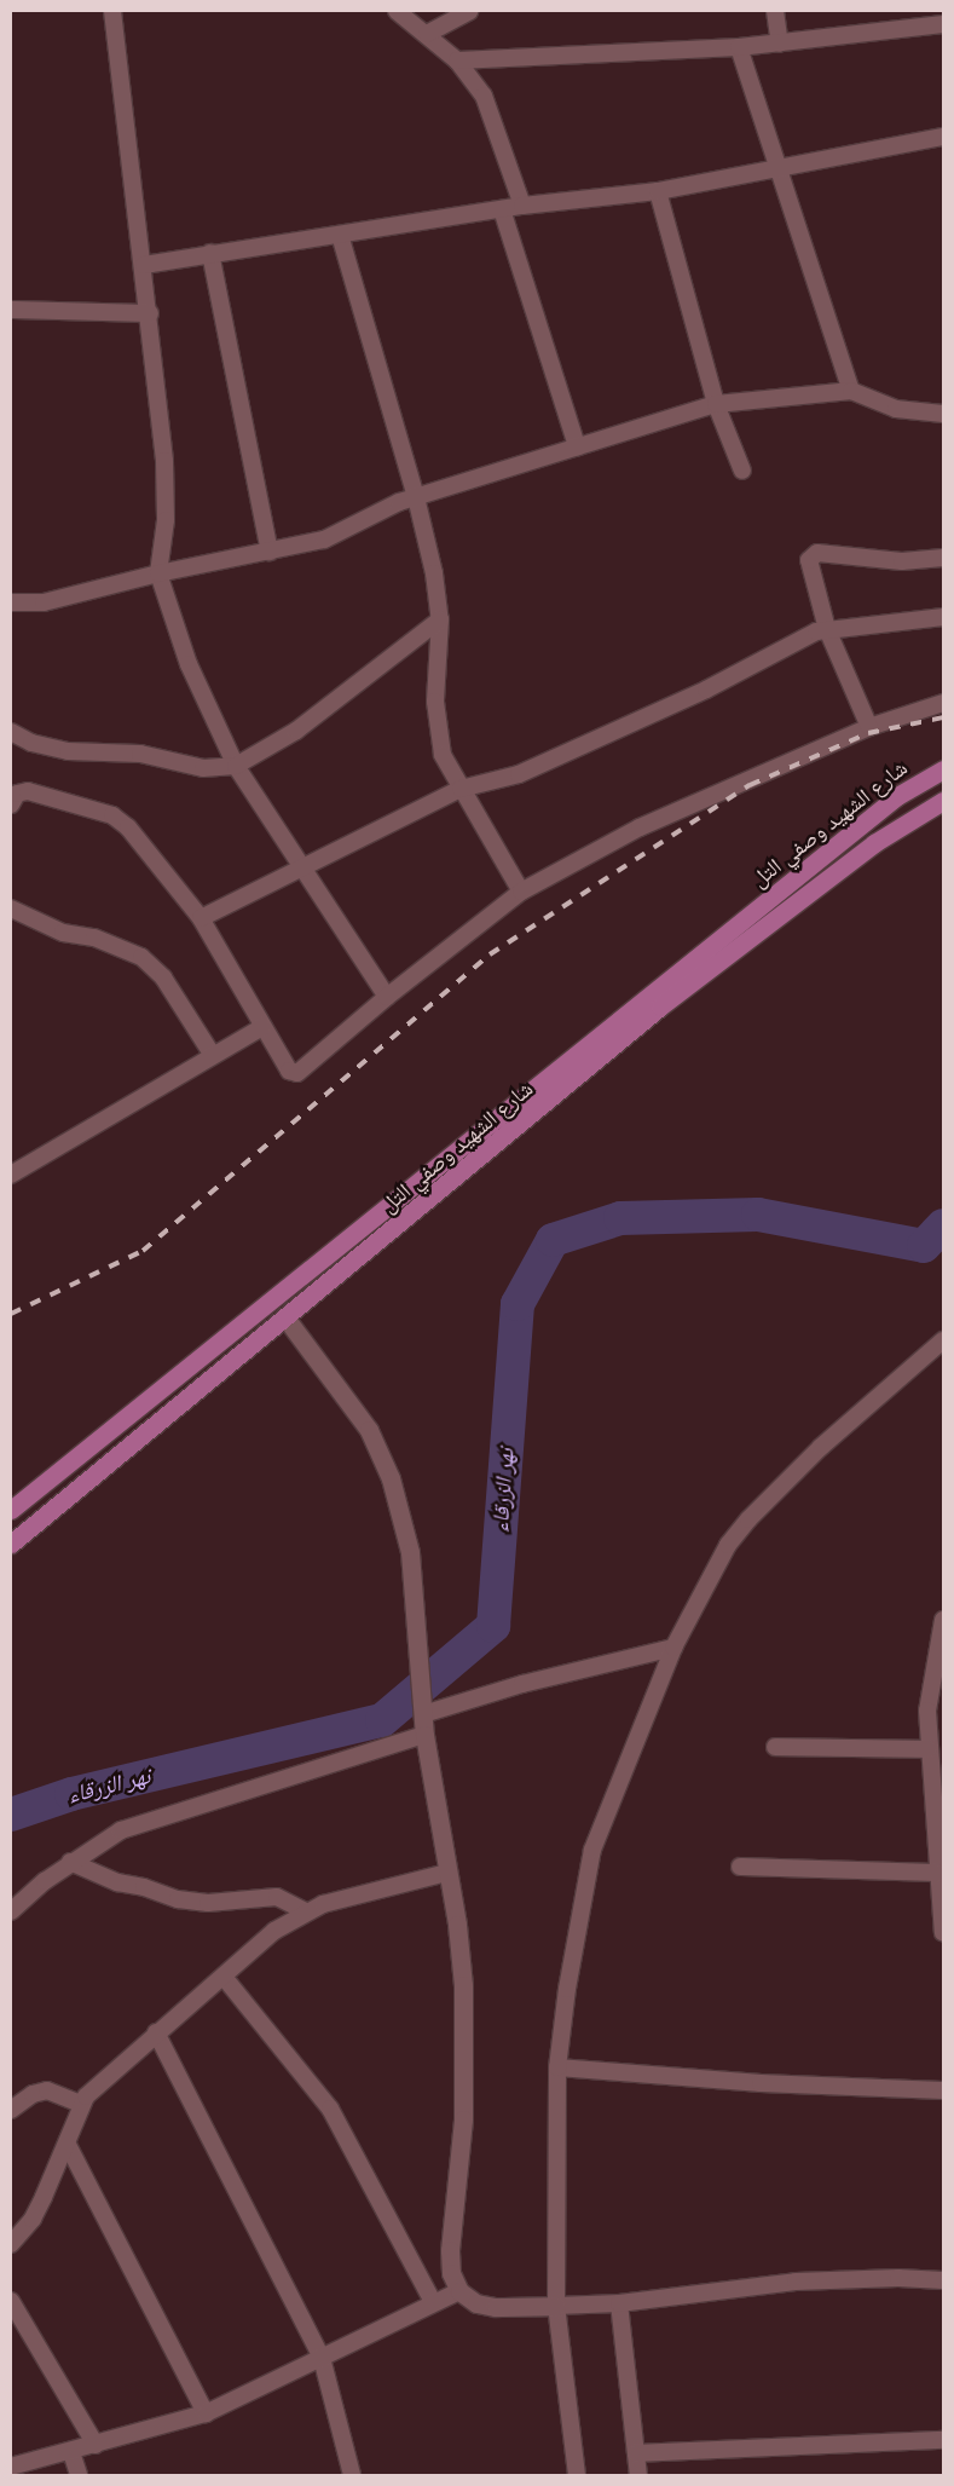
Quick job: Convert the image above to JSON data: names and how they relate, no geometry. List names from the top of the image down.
{
  "streets": {
    "main road": ["شارع الشهيد وصفي التل"]
  },
  "water": ["نهر الزرقاء"]
}
